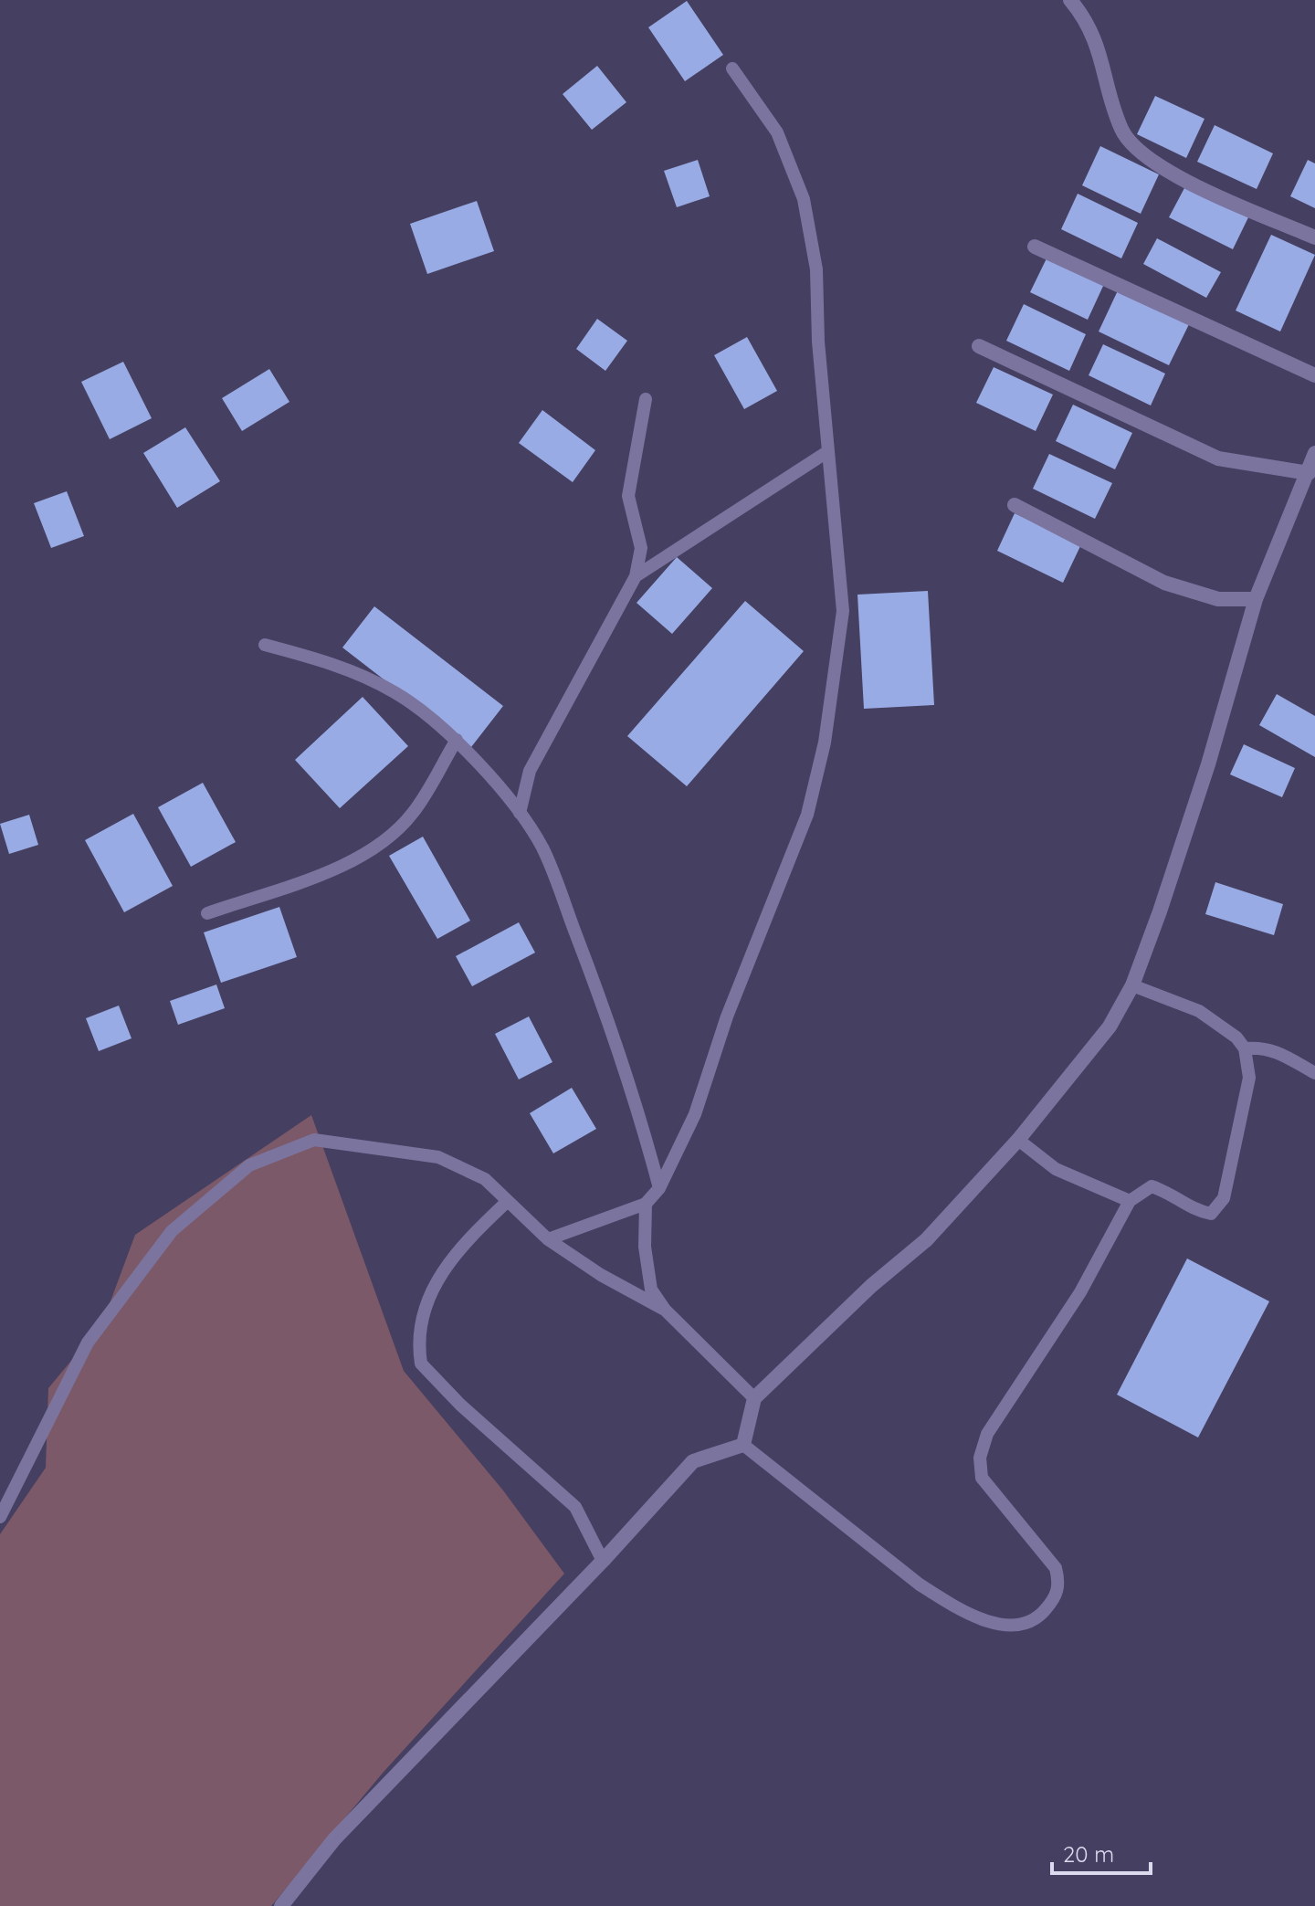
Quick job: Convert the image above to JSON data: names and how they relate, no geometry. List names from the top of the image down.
{
  "scale_bar": "20 m"
}
